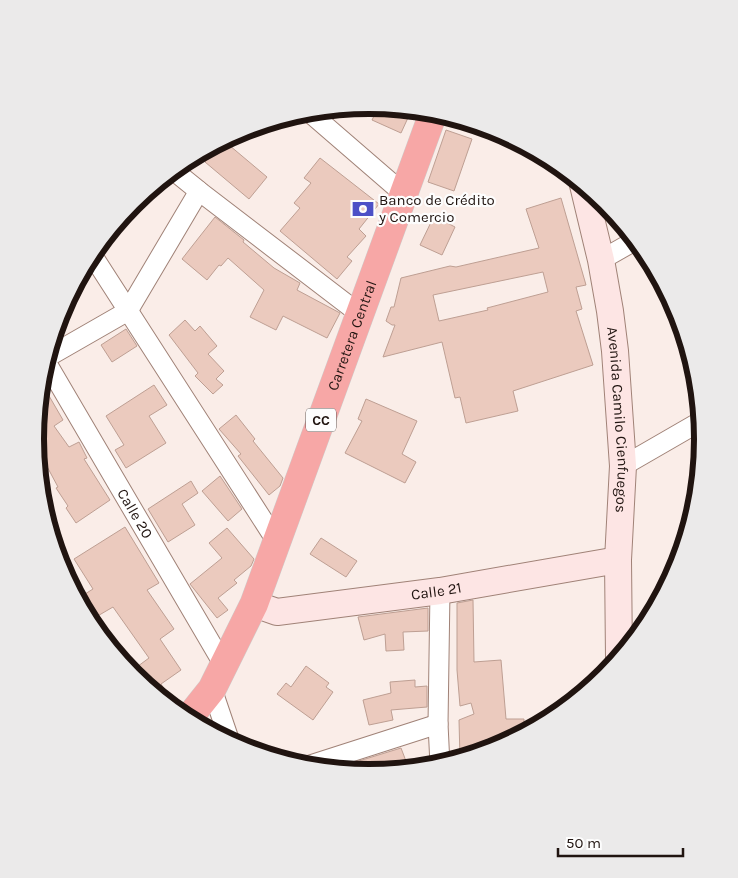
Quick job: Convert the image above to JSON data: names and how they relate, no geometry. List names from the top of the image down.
{
  "streets": {
    "highway": ["Carretera Central", "CC"],
    "main road": ["Avenida Camilo Cienfuegos", "Calle 21"],
    "street": ["Calle 20"]
  },
  "crossings": [
    ["Carretera Central", "Calle 20"],
    ["Carretera Central", "Calle 21"],
    ["Avenida Camilo Cienfuegos", "Calle 21"]
  ],
  "places": {
    "bank": ["Banco de Crédito y Comercio"]
  },
  "scale_bar": "50 m"
}
